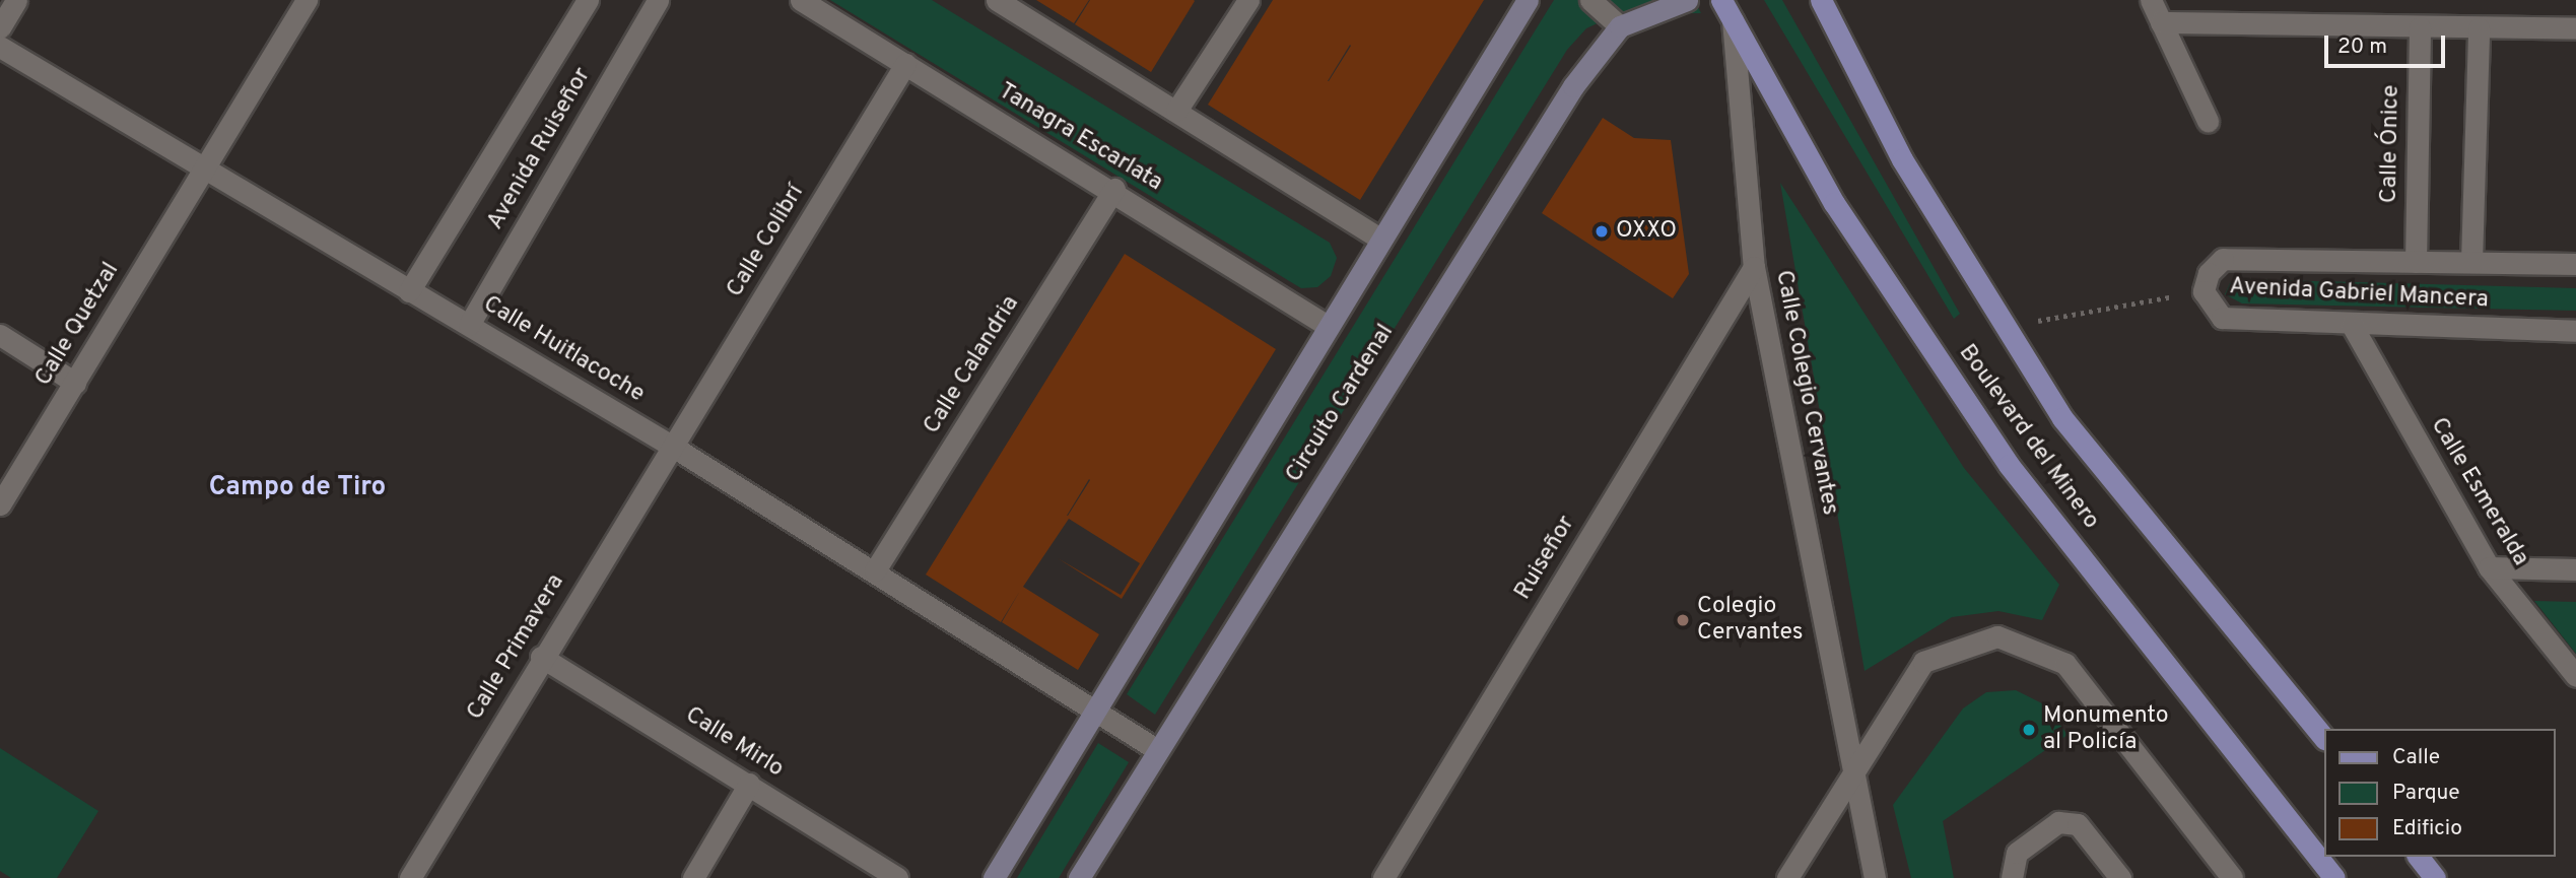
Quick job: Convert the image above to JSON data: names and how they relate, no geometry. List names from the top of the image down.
{
  "streets": {
    "main road": ["Boulevard del Minero"],
    "street": [
      "Tanagra Escarlata",
      "Calle Ónice",
      "Avenida Ruiseñor",
      "Calle Colibrí",
      "Avenida Gabriel Mancera",
      "Calle Quetzal",
      "Calle Huitlacoche",
      "Calle Calandria",
      "Calle Colegio Cervantes",
      "Circuito Cardenal",
      "Calle Esmeralda",
      "Ruiseñor",
      "Calle Primavera",
      "Calle Mirlo"
    ]
  },
  "crossings": [
    ["Tanagra Escarlata", "Calle Colibrí"],
    ["Tanagra Escarlata", "Calle Calandria"],
    ["Calle Ónice", "Avenida Gabriel Mancera"],
    ["Avenida Ruiseñor", "Calle Huitlacoche"],
    ["Calle Colibrí", "Calle Huitlacoche"],
    ["Calle Colibrí", "Calle Primavera"],
    ["Avenida Gabriel Mancera", "Calle Esmeralda"],
    ["Calle Quetzal", "Calle Huitlacoche"],
    ["Calle Huitlacoche", "Calle Calandria"],
    ["Calle Huitlacoche", "Circuito Cardenal"],
    ["Calle Huitlacoche", "Calle Primavera"],
    ["Calle Colegio Cervantes", "Boulevard del Minero"],
    ["Calle Colegio Cervantes", "Ruiseñor"],
    ["Calle Primavera", "Calle Mirlo"]
  ],
  "districts": ["Campo de Tiro"],
  "places": ["OXXO", "Colegio Cervantes", "Monumento al Policía"],
  "legend": ["Calle", "Parque", "Edificio"],
  "scale_bar": "20 m"
}
